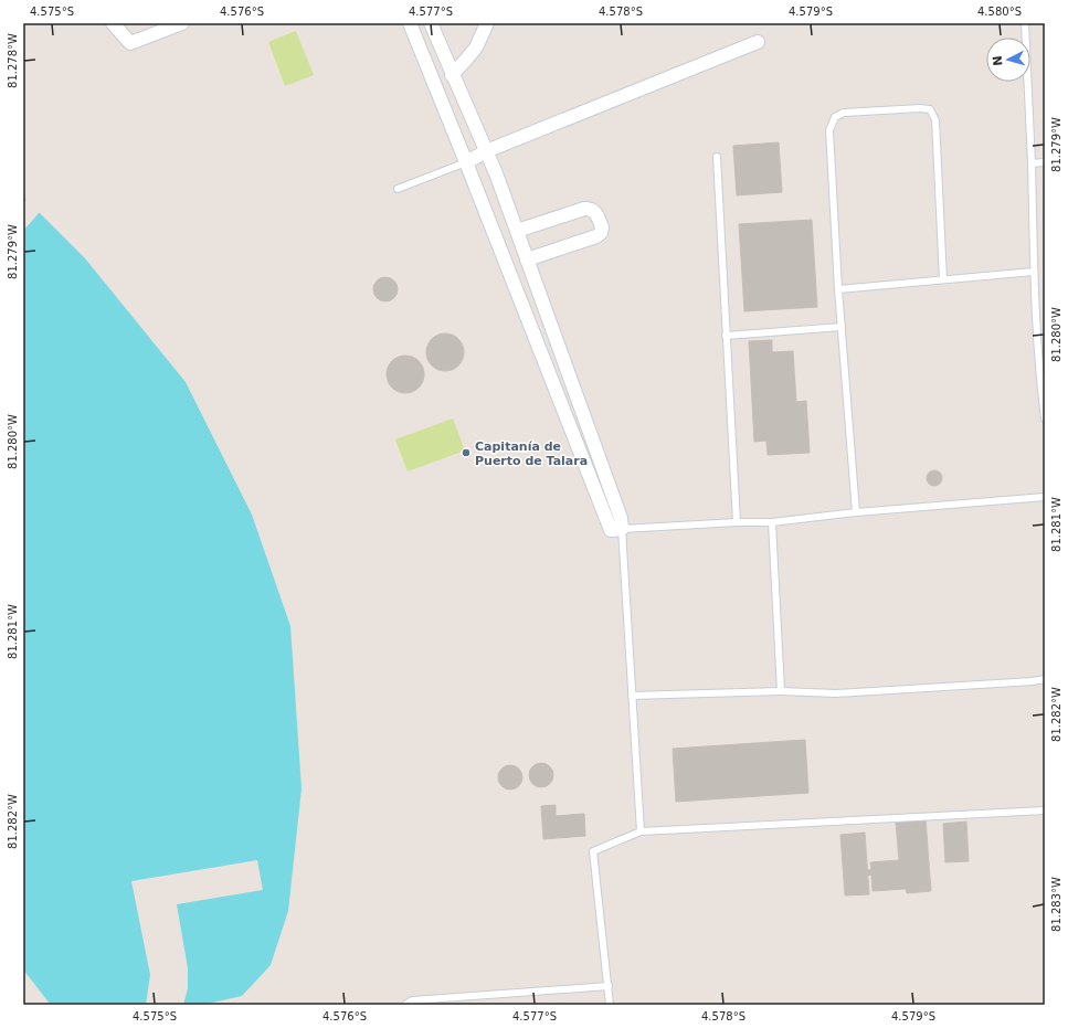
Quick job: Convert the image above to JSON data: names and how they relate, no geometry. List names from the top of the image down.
{
  "places": ["Capitanía de Puerto de Talara"],
  "north": "left",
  "coordinates": [
    "4.575°S",
    "4.576°S",
    "4.577°S",
    "4.578°S",
    "4.579°S",
    "4.580°S",
    "81.278°W",
    "81.279°W",
    "81.280°W",
    "81.281°W",
    "81.282°W",
    "81.283°W"
  ]
}
